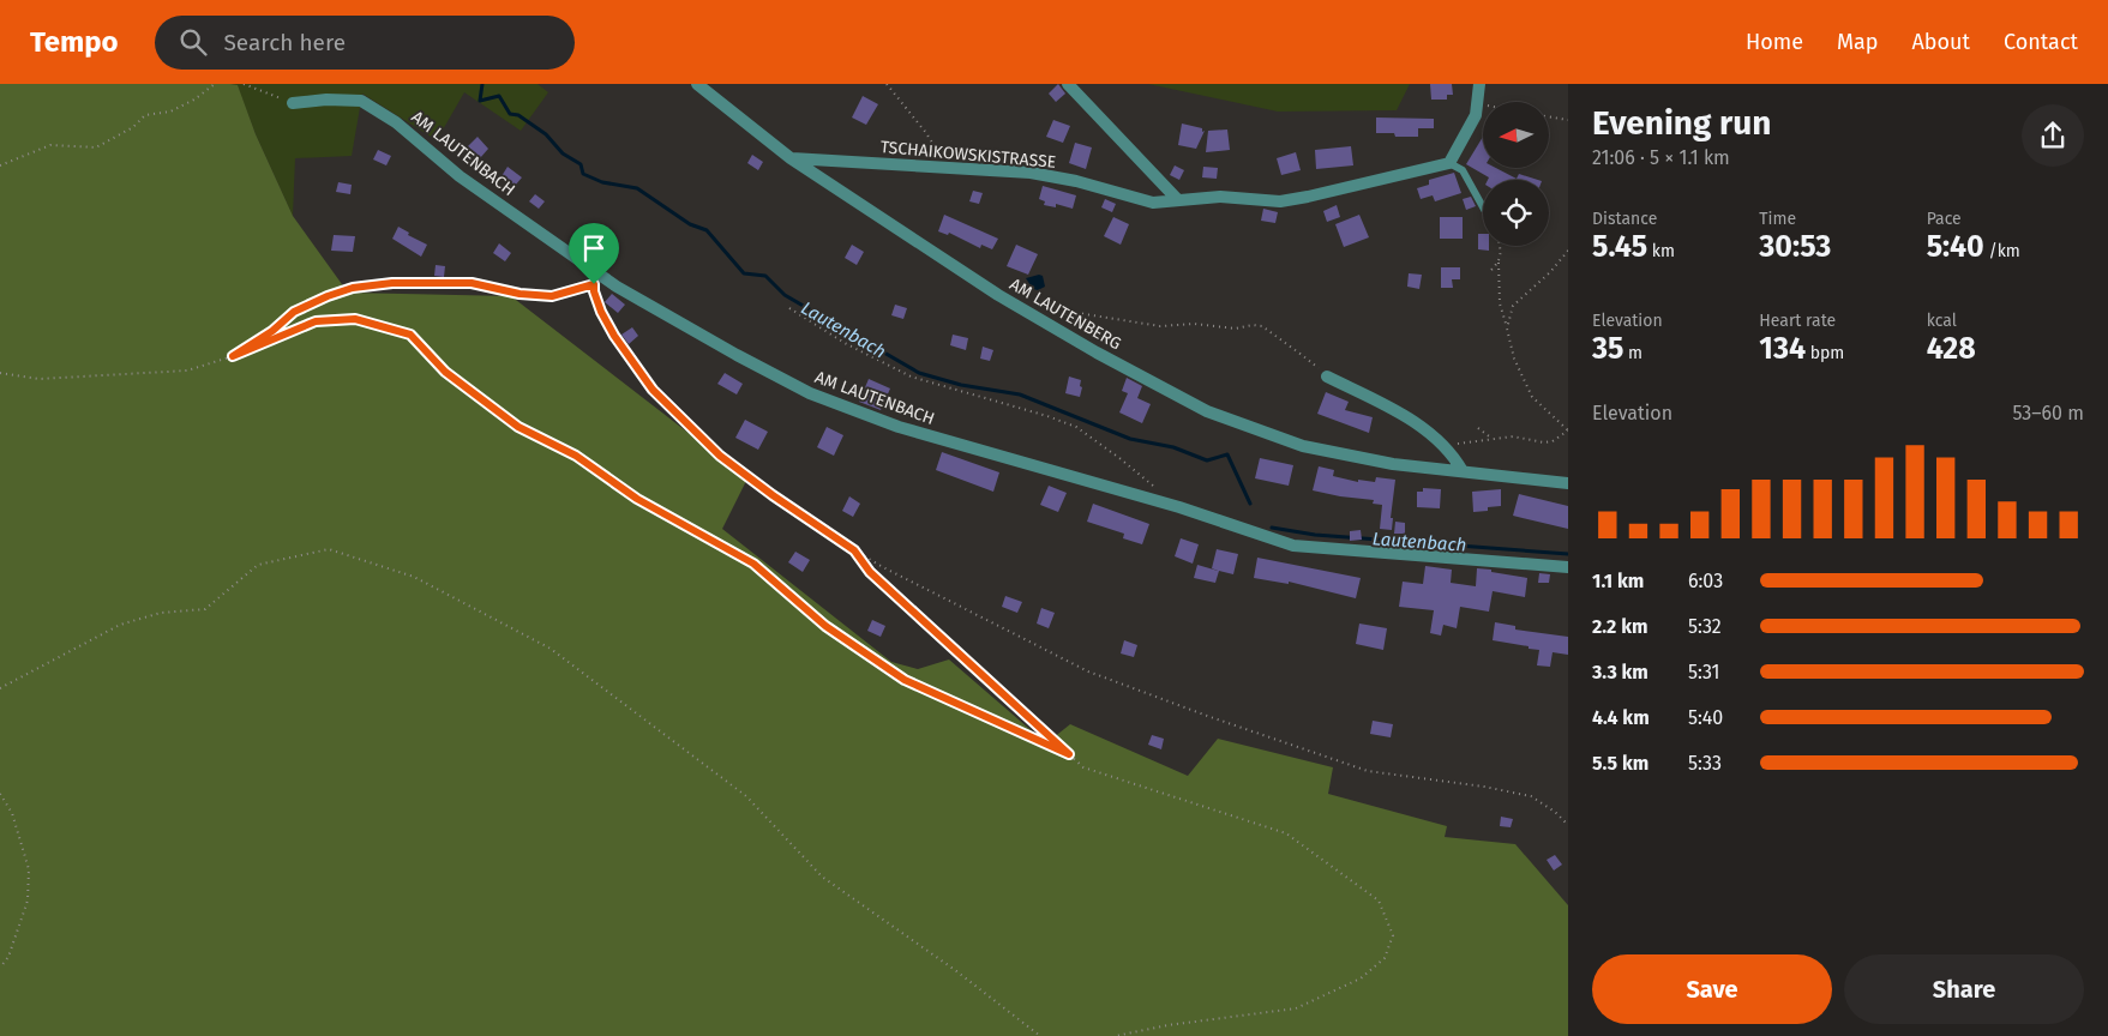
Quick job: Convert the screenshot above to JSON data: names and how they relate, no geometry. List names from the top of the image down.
{
  "streets": {
    "street": ["AM LAUTENBACH", "TSCHAIKOWSKISTRASSE", "AM LAUTENBERG"]
  },
  "crossings": [
    ["TSCHAIKOWSKISTRASSE", "AM LAUTENBERG"]
  ],
  "water": ["Lautenbach"],
  "north": "left",
  "page": {
    "header": "Tempo",
    "search": "Search here",
    "nav": [
      "Home",
      "Map",
      "About",
      "Contact"
    ],
    "heading": ["Evening run", "21:06 · 5 × 1.1 km"],
    "stats": [
      ["Distance", "5.45 km"],
      ["Time", "30:53"],
      ["Pace", "5:40 /km"],
      ["Elevation", "35 m"],
      ["Heart rate", "134 bpm"],
      ["kcal", "428"]
    ],
    "chart": ["Elevation", "53–60 m"],
    "list": [
      {
        "name": "1.1 km",
        "note": "6:03"
      },
      {
        "name": "2.2 km",
        "note": "5:32"
      },
      {
        "name": "3.3 km",
        "note": "5:31"
      },
      {
        "name": "4.4 km",
        "note": "5:40"
      },
      {
        "name": "5.5 km",
        "note": "5:33"
      }
    ],
    "buttons": ["Save", "Share"]
  }
}
